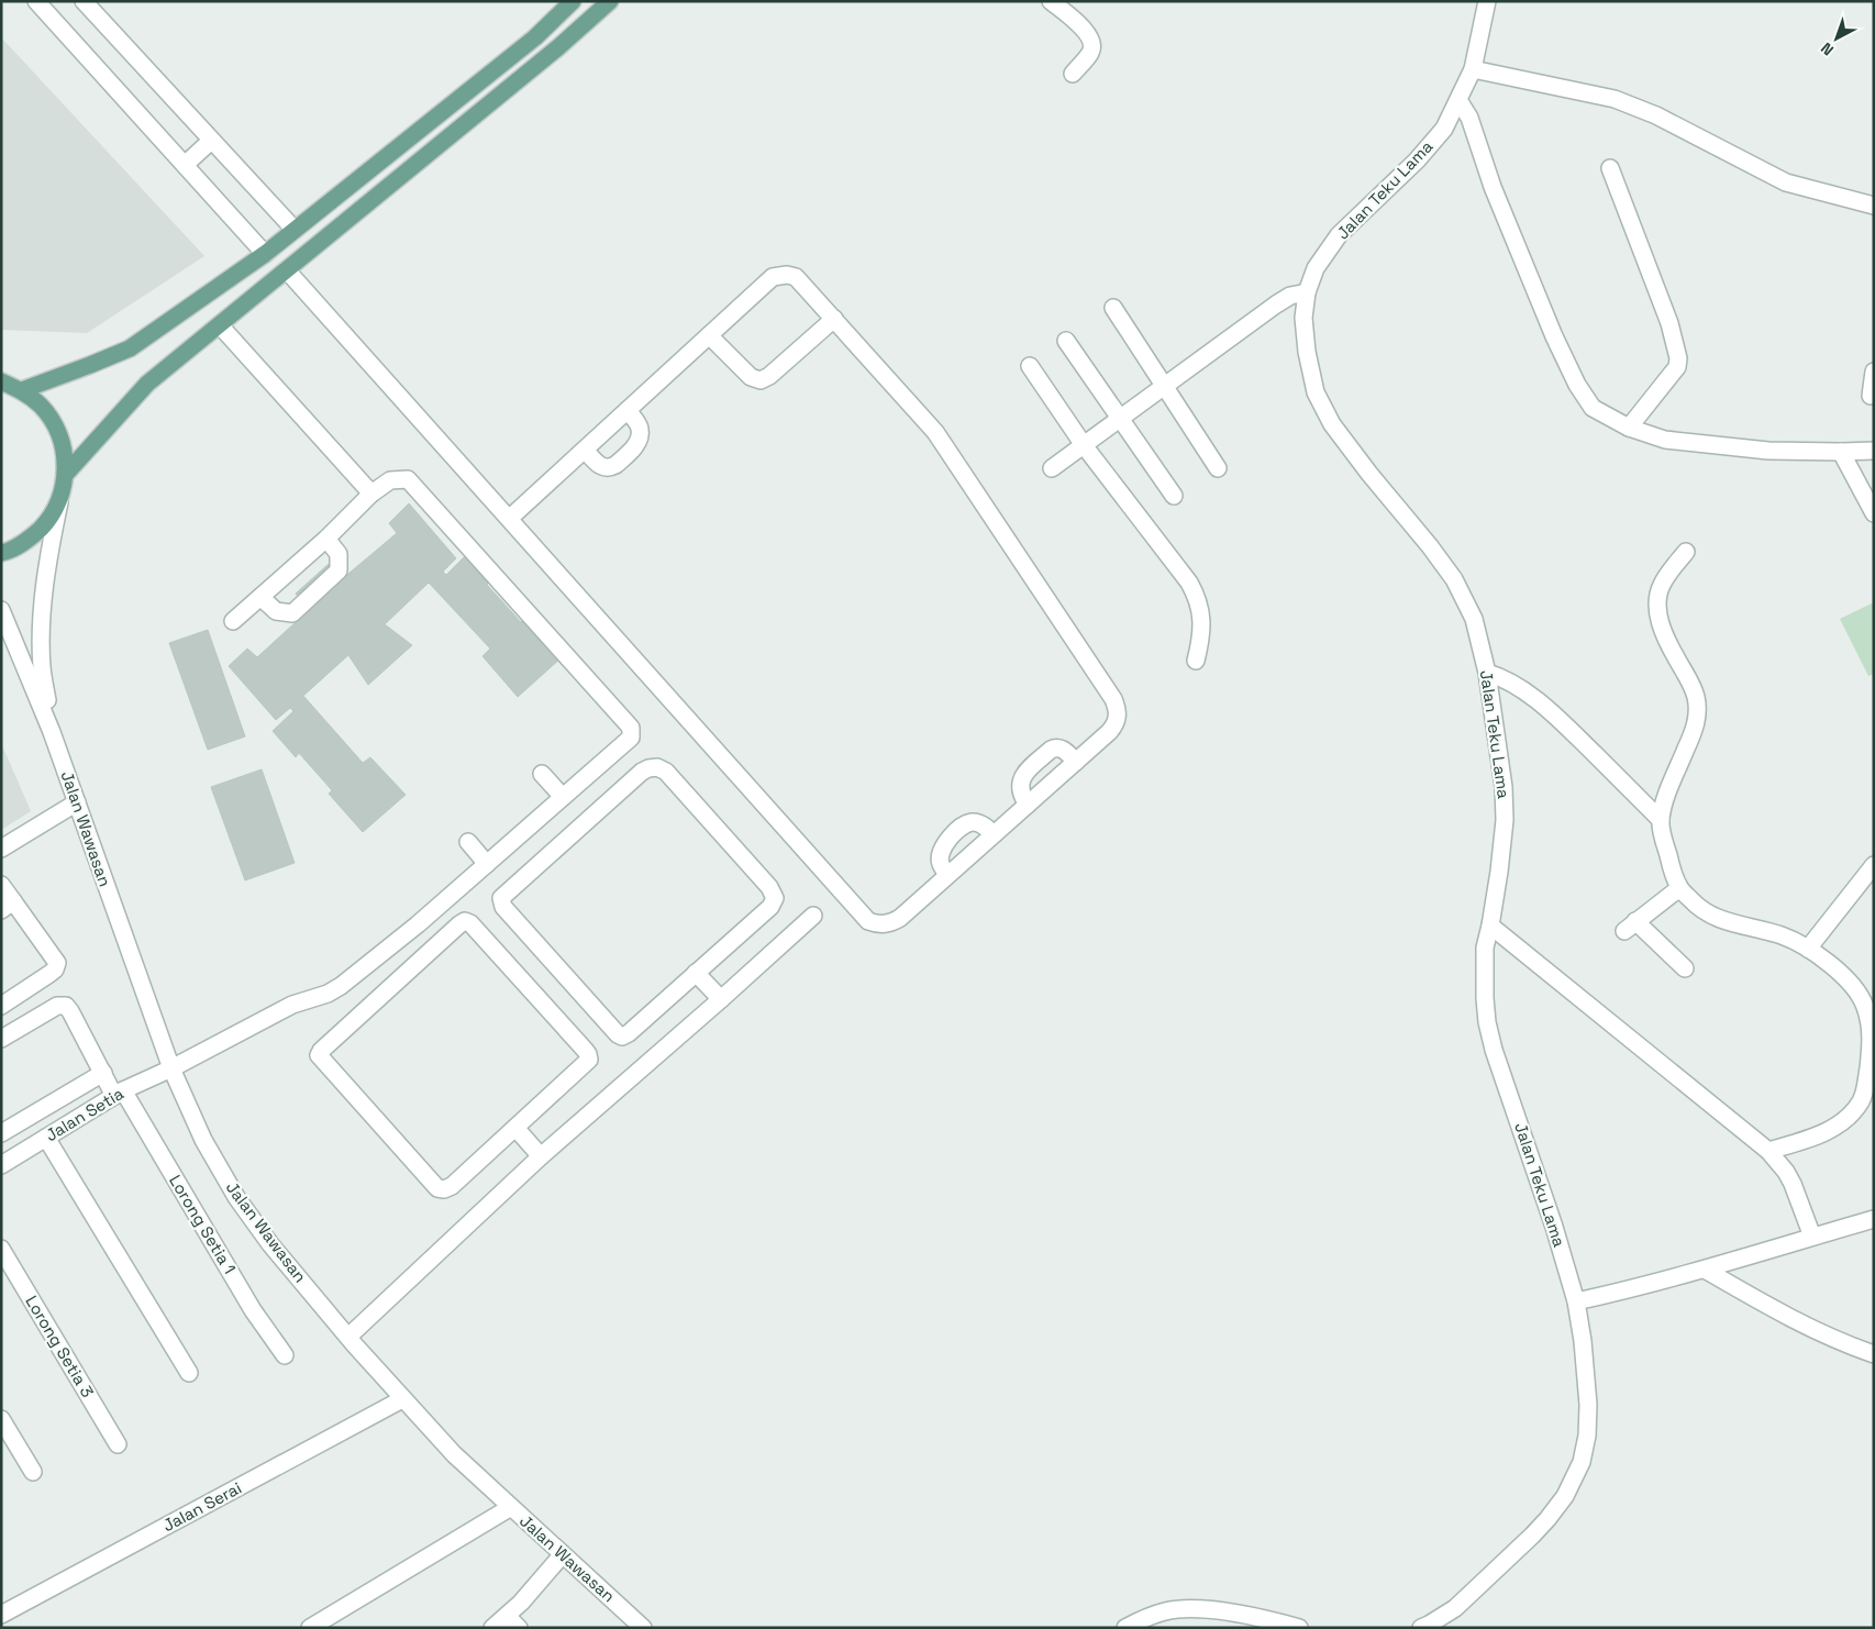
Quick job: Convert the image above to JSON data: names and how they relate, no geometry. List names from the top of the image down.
{
  "streets": {
    "street": [
      "Jalan Teku Lama",
      "Jalan Wawasan",
      "Jalan Setia",
      "Lorong Setia 1",
      "Lorong Setia 3",
      "Jalan Serai"
    ]
  },
  "crossings": [
    ["Jalan Wawasan", "Jalan Setia"],
    ["Jalan Wawasan", "Jalan Serai"],
    ["Jalan Setia", "Lorong Setia 1"]
  ],
  "north": "bottom left"
}
